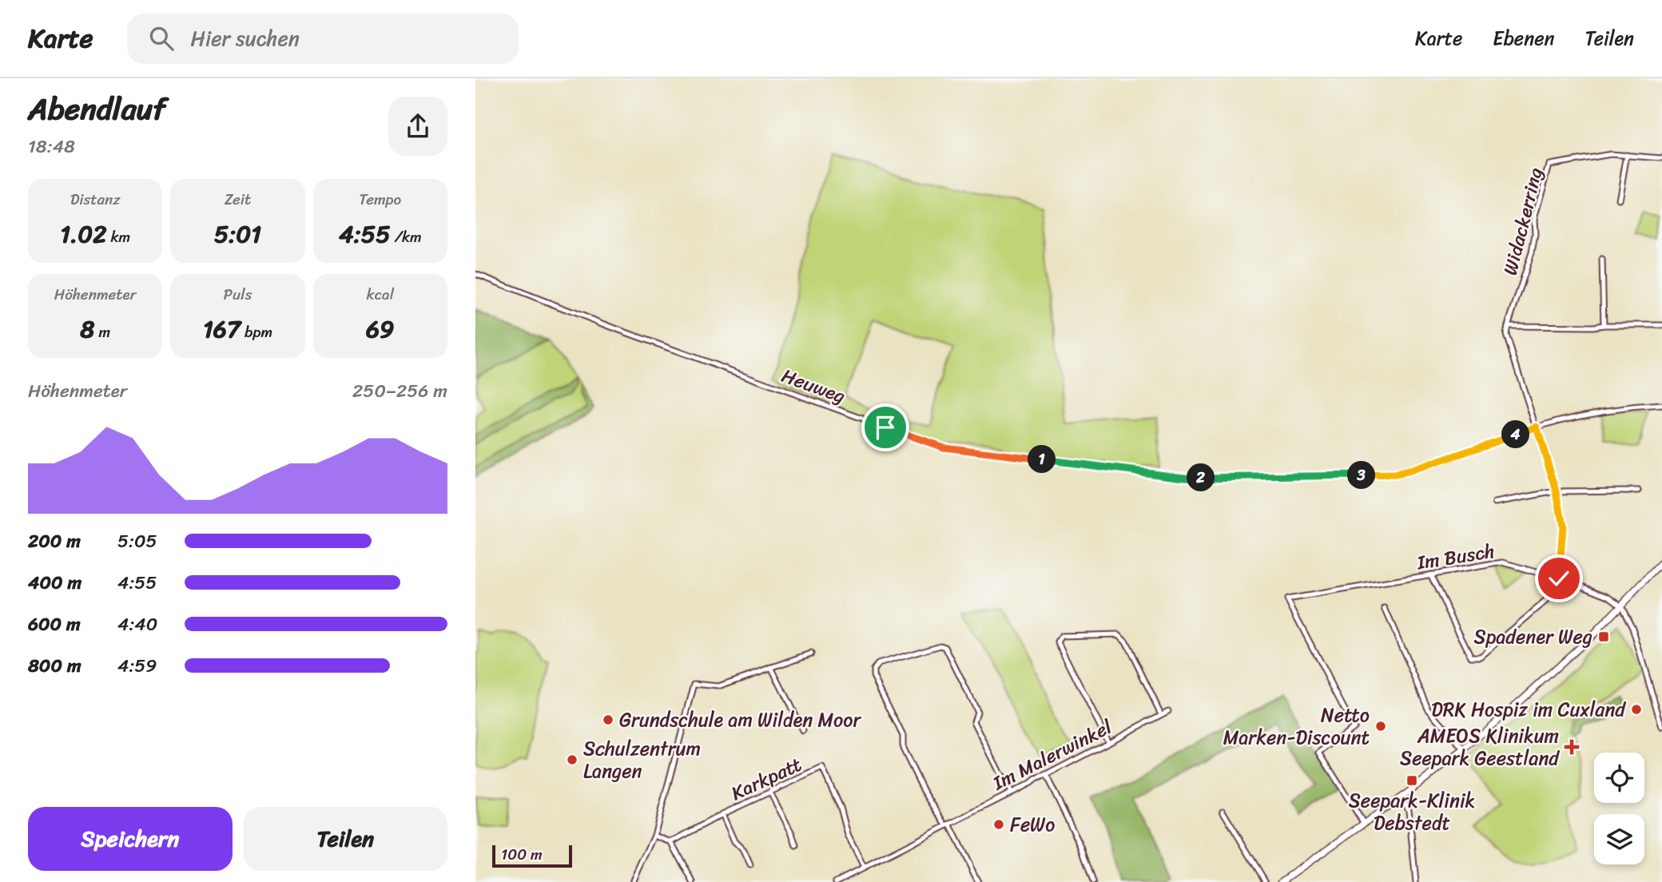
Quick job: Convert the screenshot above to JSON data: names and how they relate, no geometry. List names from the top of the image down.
{
  "streets": {
    "street": [
      "Widackerring",
      "Heuweg",
      "Im Busch",
      "Im Malerwinkel",
      "Karkpatt"
    ]
  },
  "crossings": [
    ["Im Malerwinkel", "Karkpatt"]
  ],
  "places": {
    "transit": ["Spadener Weg", "Seepark-Klinik Debstedt"],
    "other": [
      "DRK Hospiz im Cuxland",
      "Grundschule am Wilden Moor",
      "Netto Marken-Discount",
      "Schulzentrum Langen",
      "FeWo"
    ],
    "health": ["AMEOS Klinikum Seepark Geestland"]
  },
  "scale_bar": "100 m",
  "page": {
    "header": "Karte",
    "search": "Hier suchen",
    "nav": ["Karte", "Ebenen", "Teilen"],
    "heading": ["Abendlauf", "18:48"],
    "stats": [
      ["Distanz", "1.02 km"],
      ["Zeit", "5:01"],
      ["Tempo", "4:55 /km"],
      ["Höhenmeter", "8 m"],
      ["Puls", "167 bpm"],
      ["kcal", "69"]
    ],
    "chart": ["Höhenmeter", "250–256 m"],
    "pins": [
      "4",
      "1",
      "3",
      "2"
    ],
    "list": [
      {
        "name": "200 m",
        "note": "5:05"
      },
      {
        "name": "400 m",
        "note": "4:55"
      },
      {
        "name": "600 m",
        "note": "4:40"
      },
      {
        "name": "800 m",
        "note": "4:59"
      }
    ],
    "buttons": ["Speichern", "Teilen"],
    "scale": "100 m"
  }
}
